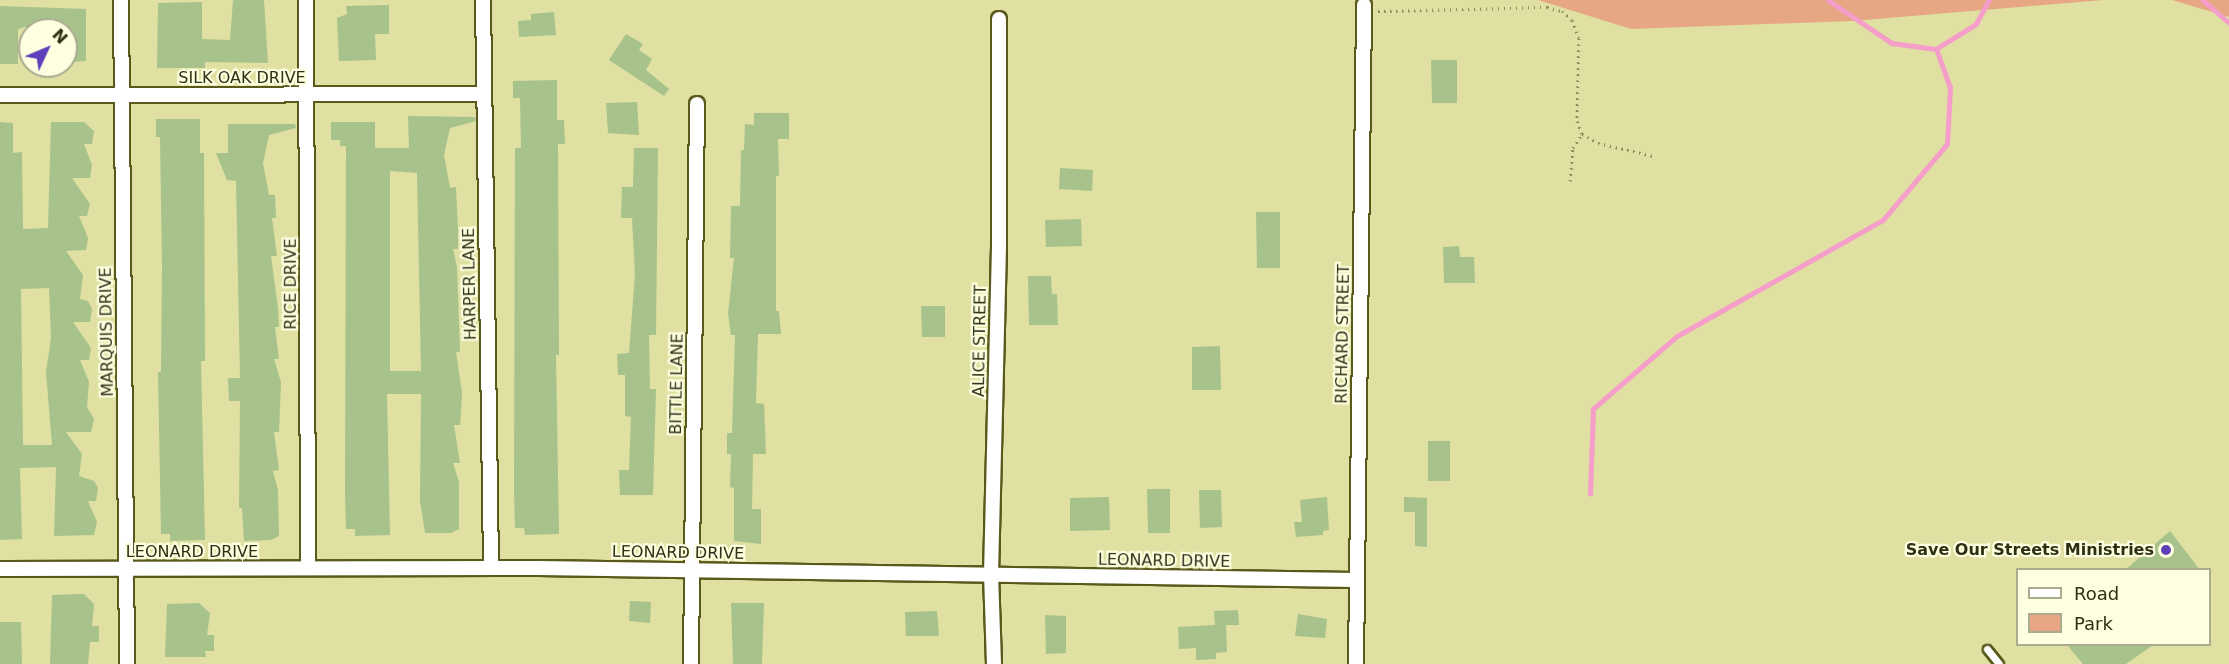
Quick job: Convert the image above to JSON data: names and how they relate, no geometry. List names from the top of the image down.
{
  "streets": {
    "street": [
      "SILK OAK DRIVE",
      "RICE DRIVE",
      "HARPER LANE",
      "MARQUIS DRIVE",
      "RICHARD STREET",
      "ALICE STREET",
      "BITTLE LANE",
      "LEONARD DRIVE"
    ]
  },
  "crossings": [
    ["SILK OAK DRIVE", "RICE DRIVE"],
    ["SILK OAK DRIVE", "HARPER LANE"],
    ["SILK OAK DRIVE", "MARQUIS DRIVE"],
    ["RICE DRIVE", "LEONARD DRIVE"],
    ["HARPER LANE", "LEONARD DRIVE"],
    ["MARQUIS DRIVE", "LEONARD DRIVE"],
    ["RICHARD STREET", "LEONARD DRIVE"],
    ["ALICE STREET", "LEONARD DRIVE"],
    ["BITTLE LANE", "LEONARD DRIVE"]
  ],
  "places": ["Save Our Streets Ministries"],
  "legend": ["Road", "Park"],
  "north": "top right"
}
